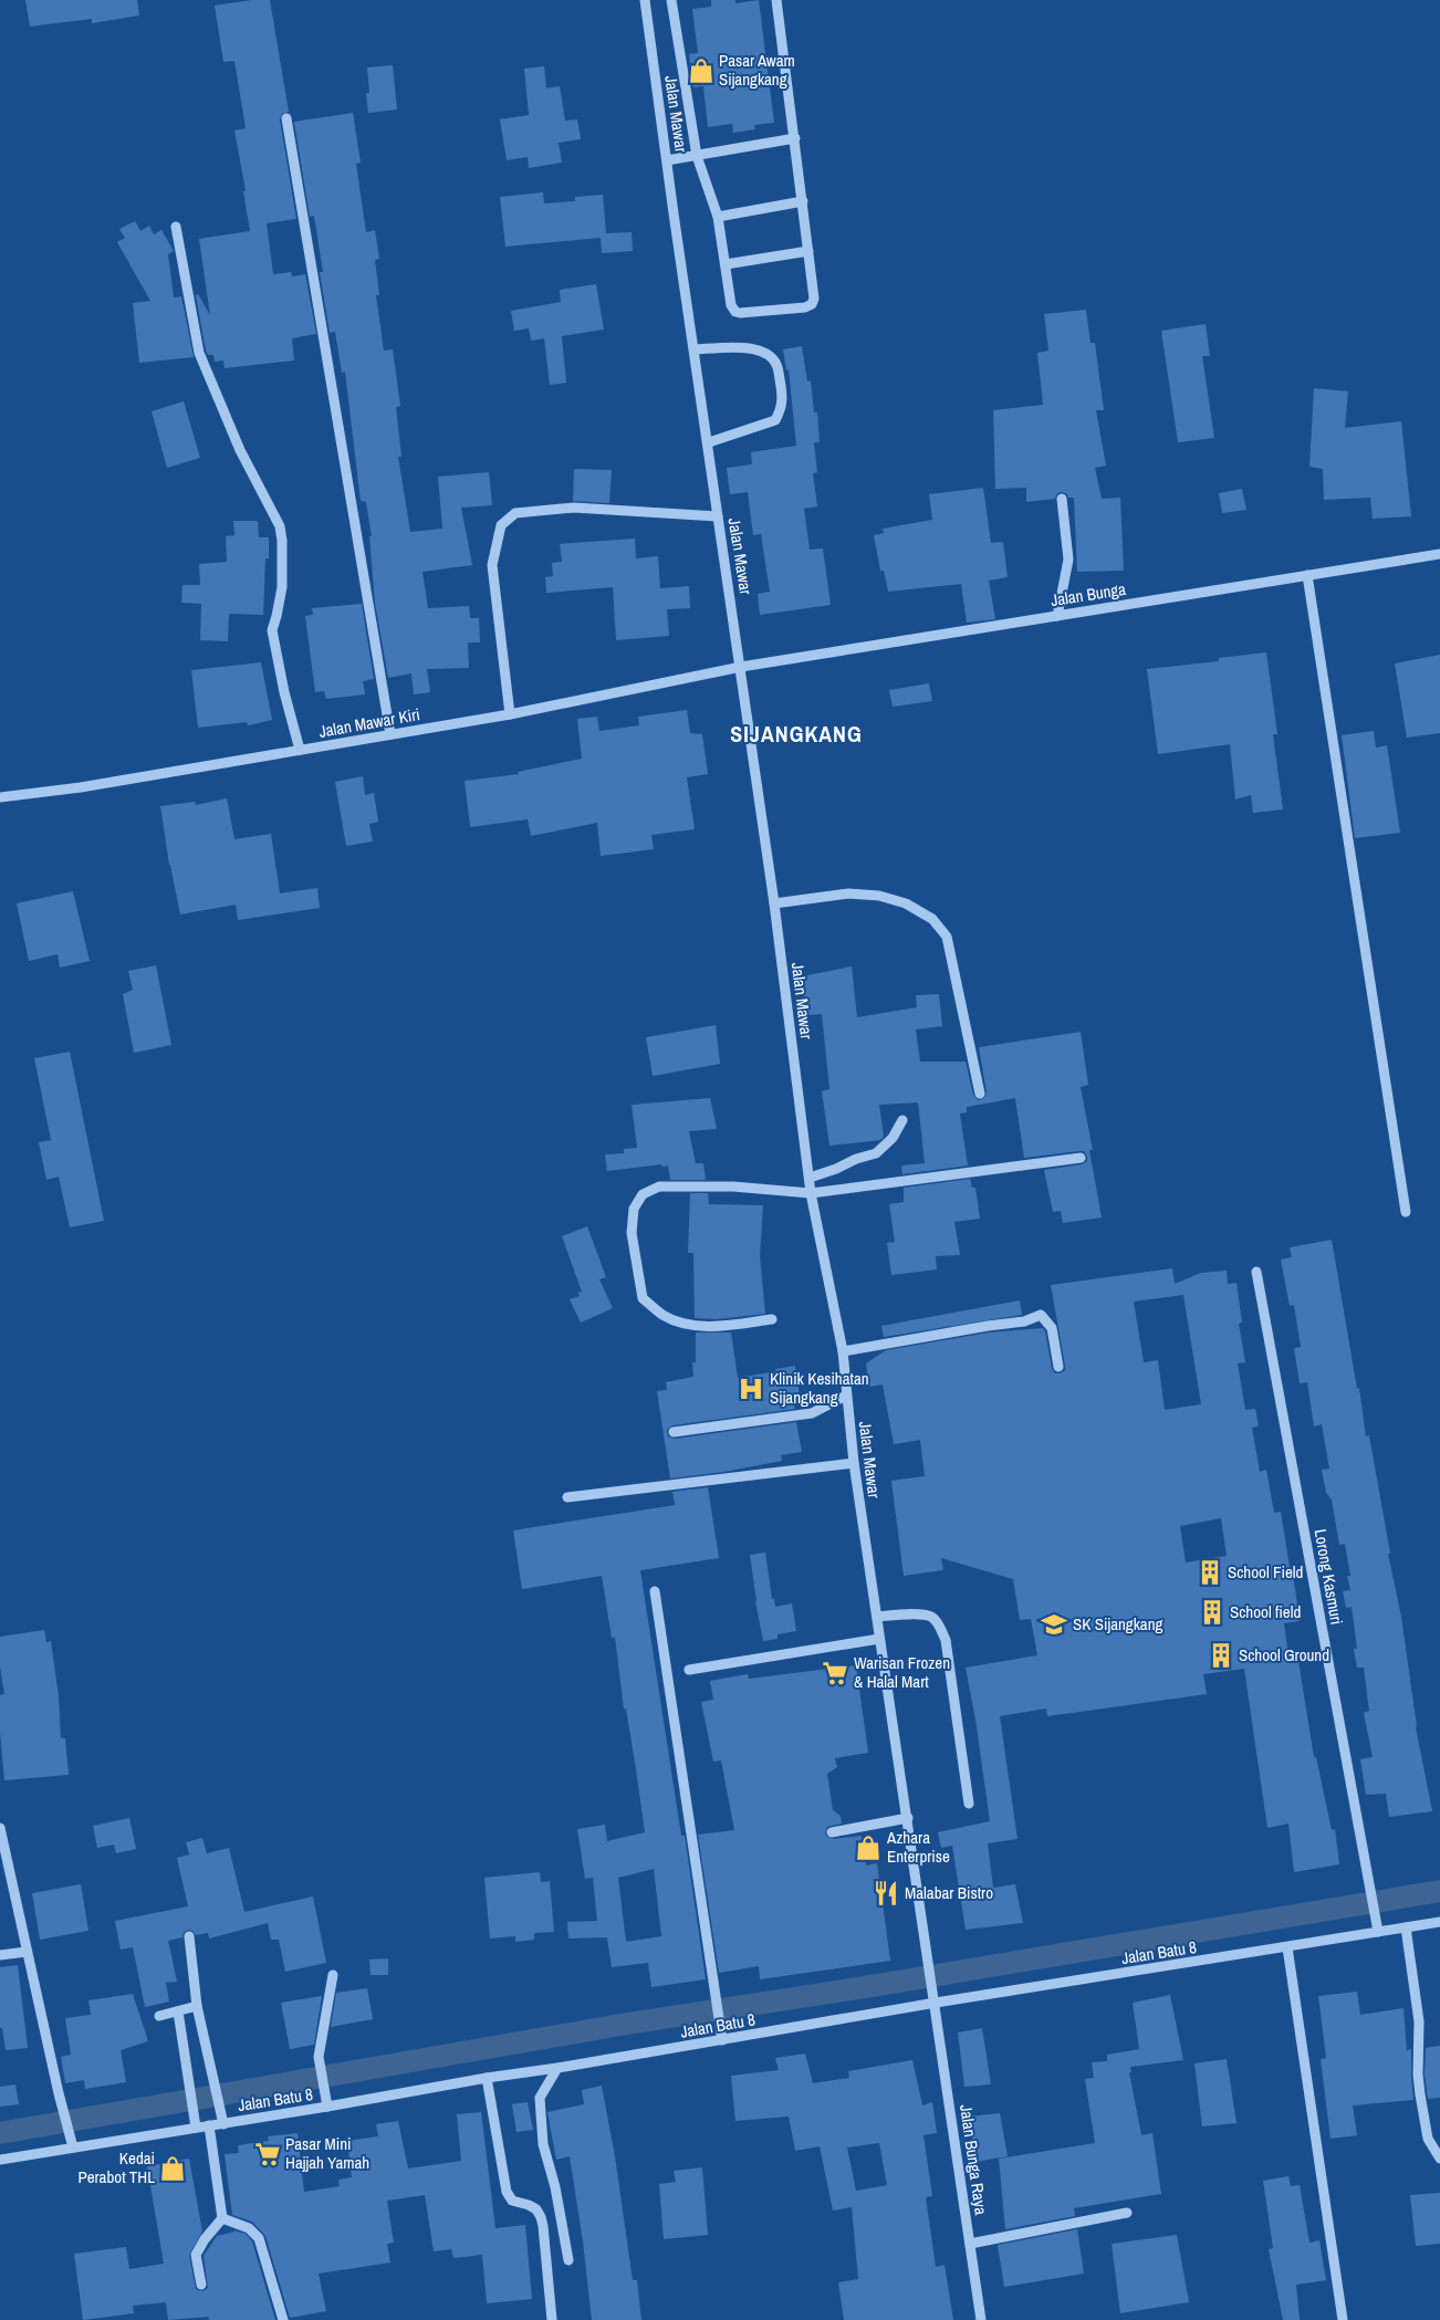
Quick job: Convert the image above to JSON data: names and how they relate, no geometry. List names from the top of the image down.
{
  "streets": {
    "street": [
      "Jalan Mawar",
      "Jalan Bunga",
      "Jalan Mawar Kiri",
      "Lorong Kasmuri",
      "Jalan Batu 8",
      "Jalan Bunga Raya"
    ]
  },
  "crossings": [
    ["Jalan Mawar", "Jalan Bunga"],
    ["Jalan Mawar", "Jalan Mawar Kiri"],
    ["Jalan Mawar", "Jalan Batu 8"],
    ["Jalan Mawar", "Jalan Bunga Raya"],
    ["Jalan Bunga", "Jalan Mawar Kiri"],
    ["Lorong Kasmuri", "Jalan Batu 8"],
    ["Jalan Batu 8", "Jalan Bunga Raya"]
  ],
  "districts": ["SIJANGKANG"],
  "places": {
    "shop": ["Pasar Awam Sijangkang", "Azhara Enterprise", "Kedai Perabot THL"],
    "hospital": ["Klinik Kesihatan Sijangkang"],
    "building": ["School Field", "School field", "School Ground"],
    "school or university": ["SK Sijangkang"],
    "supermarket": ["Warisan Frozen & Halal Mart", "Pasar Mini Hajjah Yamah"],
    "restaurant": ["Malabar Bistro"]
  }
}
